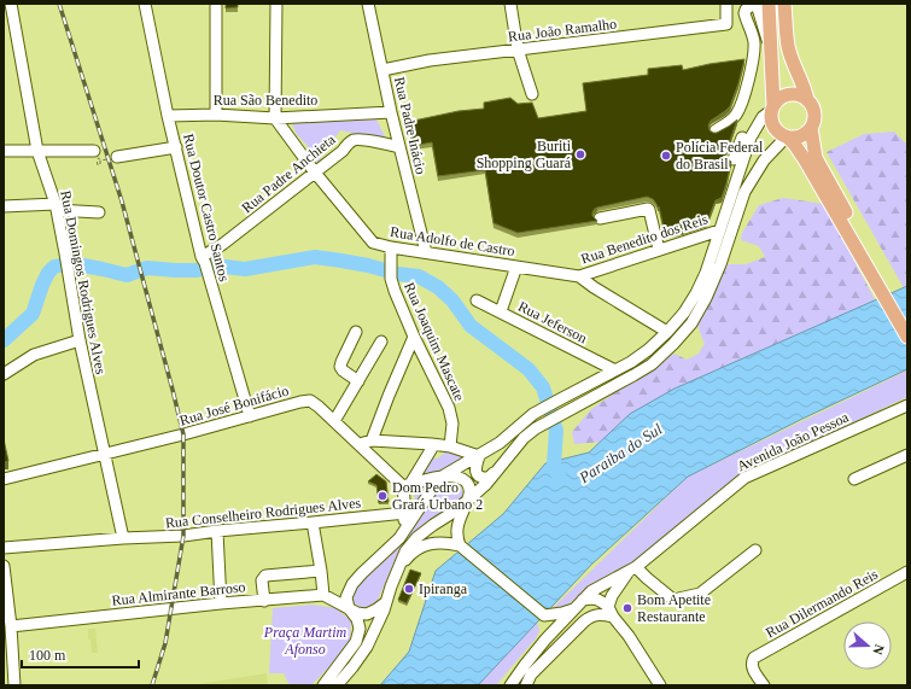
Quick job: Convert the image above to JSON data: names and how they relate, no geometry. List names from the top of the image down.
{
  "streets": {
    "street": [
      "Rua João Ramalho",
      "Rua São Benedito",
      "Rua Padre Inácio",
      "Rua Padre Anchieta",
      "Rua Doutor Castro Santos",
      "Rua Benedito dos Reis",
      "Rua Adolfo de Castro",
      "Rua Domingos Rodrigues Alves",
      "Rua Jeferson",
      "Rua Joaquim Mascate",
      "Rua José Bonifácio",
      "Avenida João Pessoa",
      "Rua Conselheiro Rodrigues Alves",
      "Rua Almirante Barroso",
      "Rua Dilermando Reis"
    ]
  },
  "crossings": [
    ["Rua João Ramalho", "Rua Padre Inácio"],
    ["Rua São Benedito", "Rua Padre Inácio"],
    ["Rua São Benedito", "Rua Doutor Castro Santos"],
    ["Rua São Benedito", "Rua Adolfo de Castro"],
    ["Rua Padre Inácio", "Rua Padre Anchieta"],
    ["Rua Padre Inácio", "Rua Adolfo de Castro"],
    ["Rua Padre Anchieta", "Rua Doutor Castro Santos"],
    ["Rua Padre Anchieta", "Rua Adolfo de Castro"],
    ["Rua Doutor Castro Santos", "Rua José Bonifácio"],
    ["Rua Benedito dos Reis", "Rua Adolfo de Castro"],
    ["Rua Adolfo de Castro", "Rua Joaquim Mascate"],
    ["Rua Domingos Rodrigues Alves", "Rua José Bonifácio"],
    ["Rua Domingos Rodrigues Alves", "Rua Conselheiro Rodrigues Alves"]
  ],
  "water": ["Paraiba do Sul"],
  "parks": ["Praça Martim Afonso"],
  "places": [
    "Buriti Shopping Guará",
    "Polícia Federal do Brasil",
    "Dom Pedro Grará Urbano 2",
    "Ipiranga",
    "Bom Apetite Restaurante"
  ],
  "scale_bar": "100 m",
  "north": "right"
}
